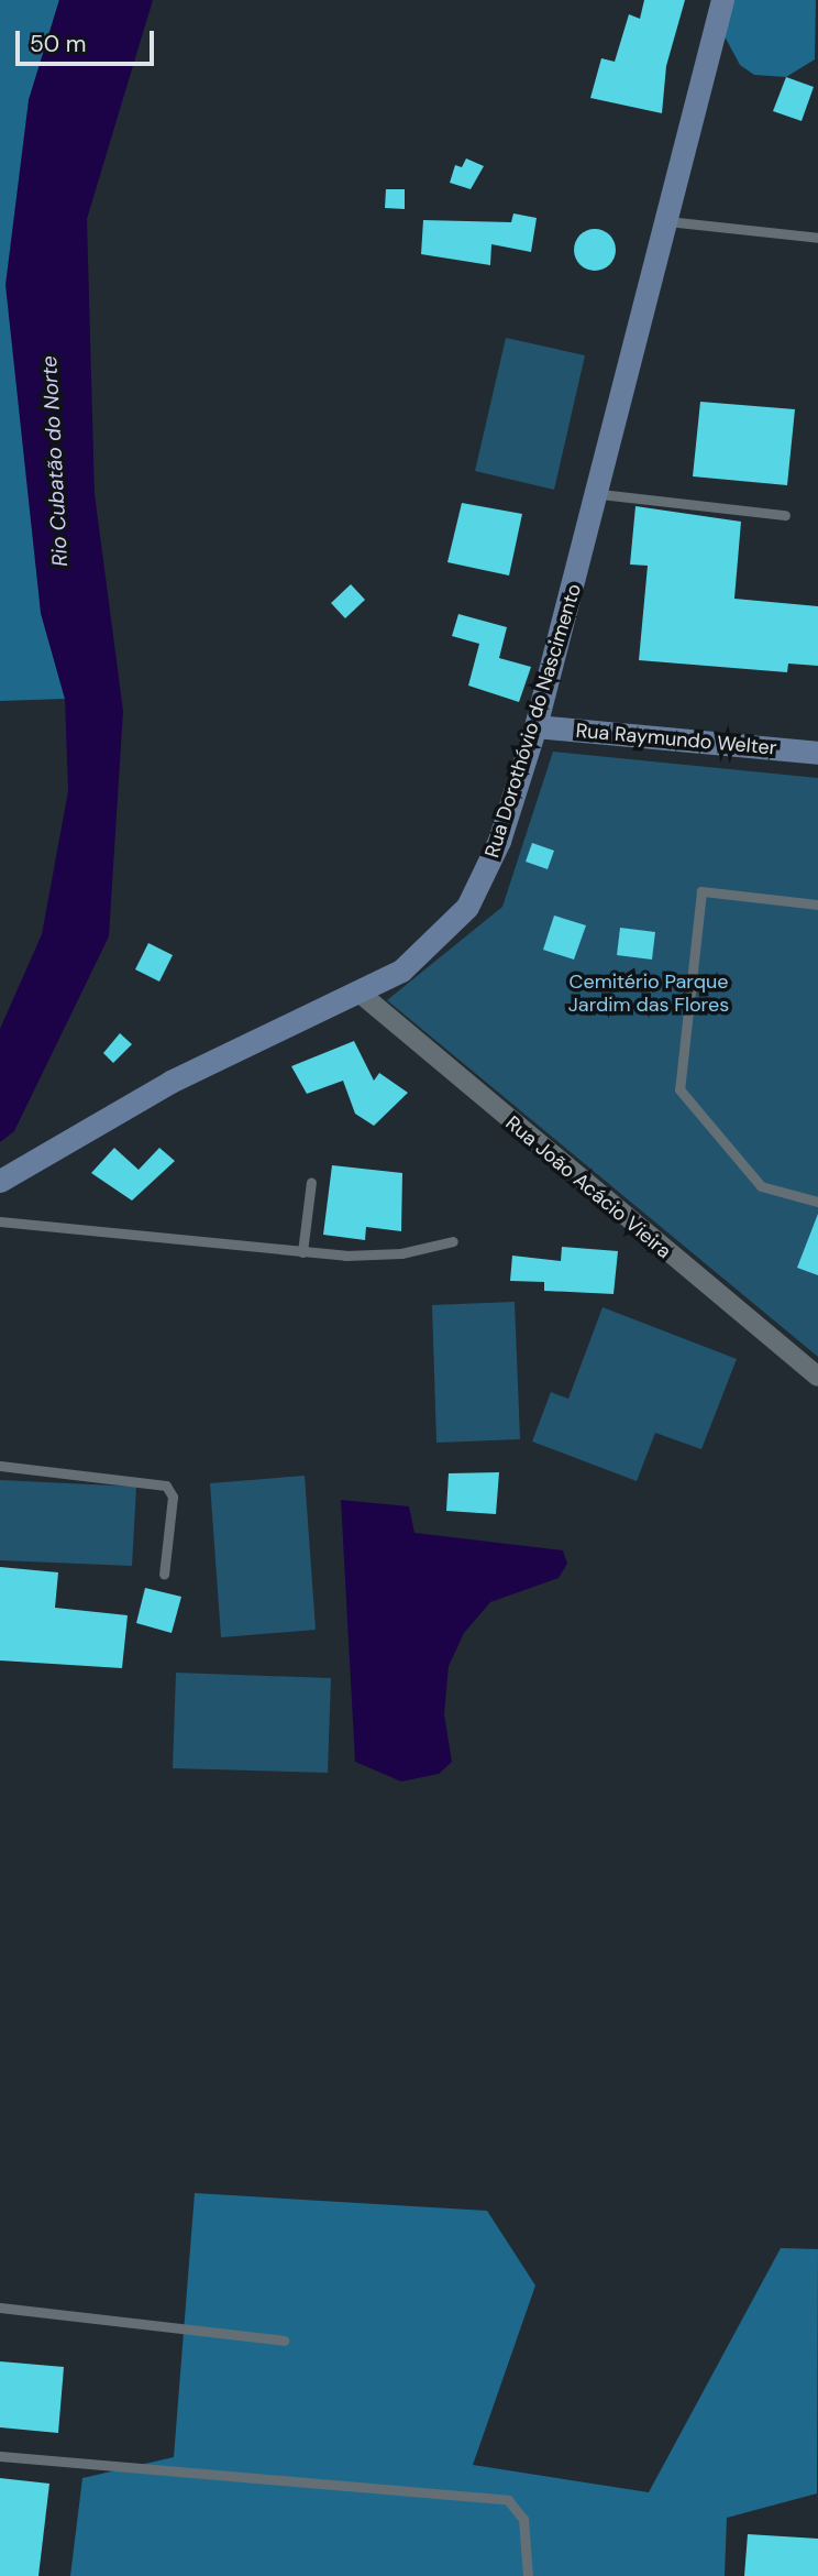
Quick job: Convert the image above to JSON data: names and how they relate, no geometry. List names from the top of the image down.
{
  "streets": {
    "street": ["Rua Dorothóvio do Nascimento", "Rua Raymundo Welter", "Rua João Acácio Vieira"]
  },
  "crossings": [
    ["Rua Dorothóvio do Nascimento", "Rua Raymundo Welter"],
    ["Rua Dorothóvio do Nascimento", "Rua João Acácio Vieira"]
  ],
  "water": ["Rio Cubatão do Norte"],
  "parks": ["Cemitério Parque Jardim das Flores"],
  "scale_bar": "50 m"
}
